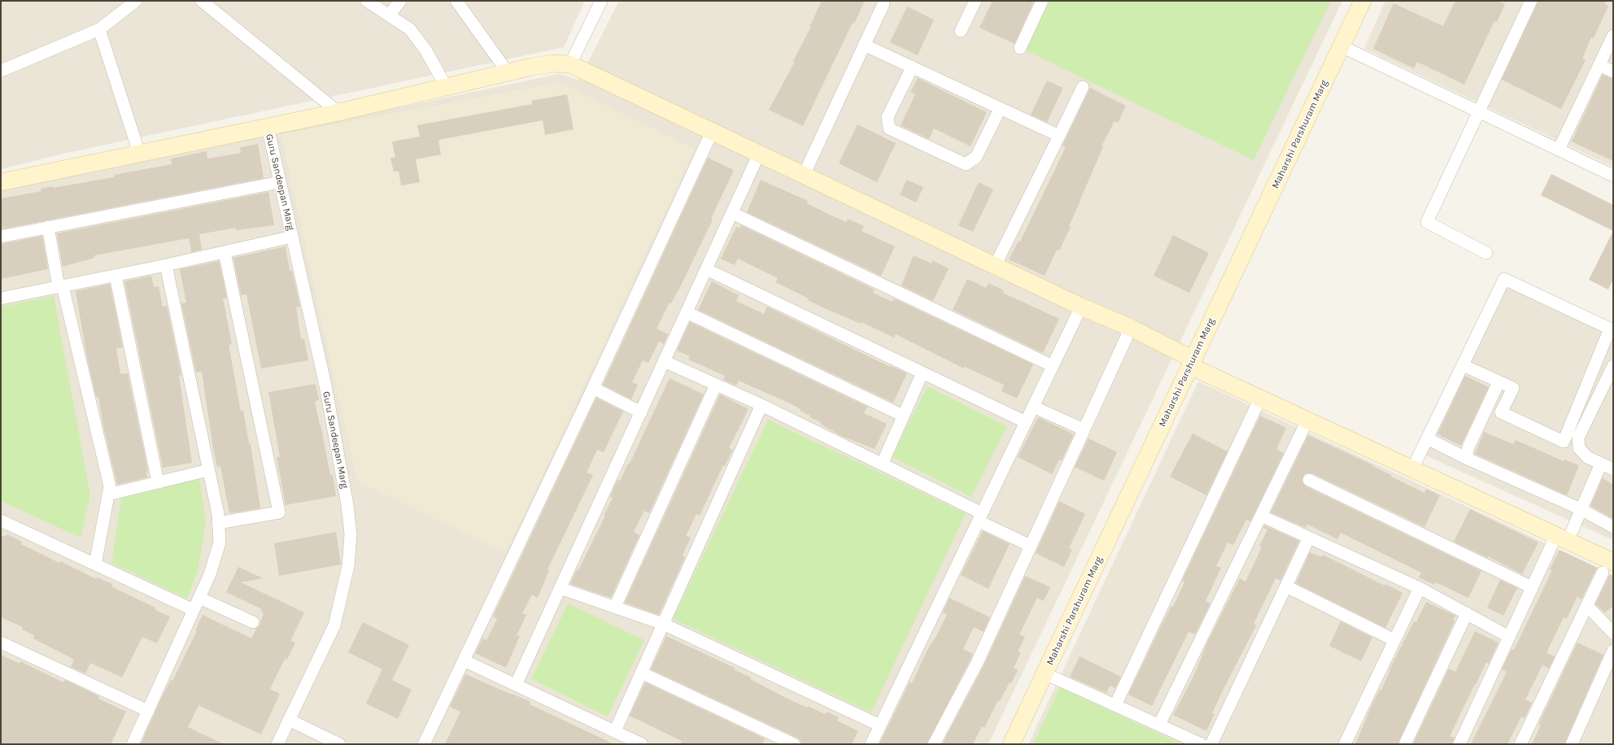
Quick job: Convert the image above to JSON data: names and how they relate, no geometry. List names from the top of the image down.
{
  "streets": {
    "street": ["Maharshi Parshuram Marg", "Guru Sandeepan Marg"]
  }
}
